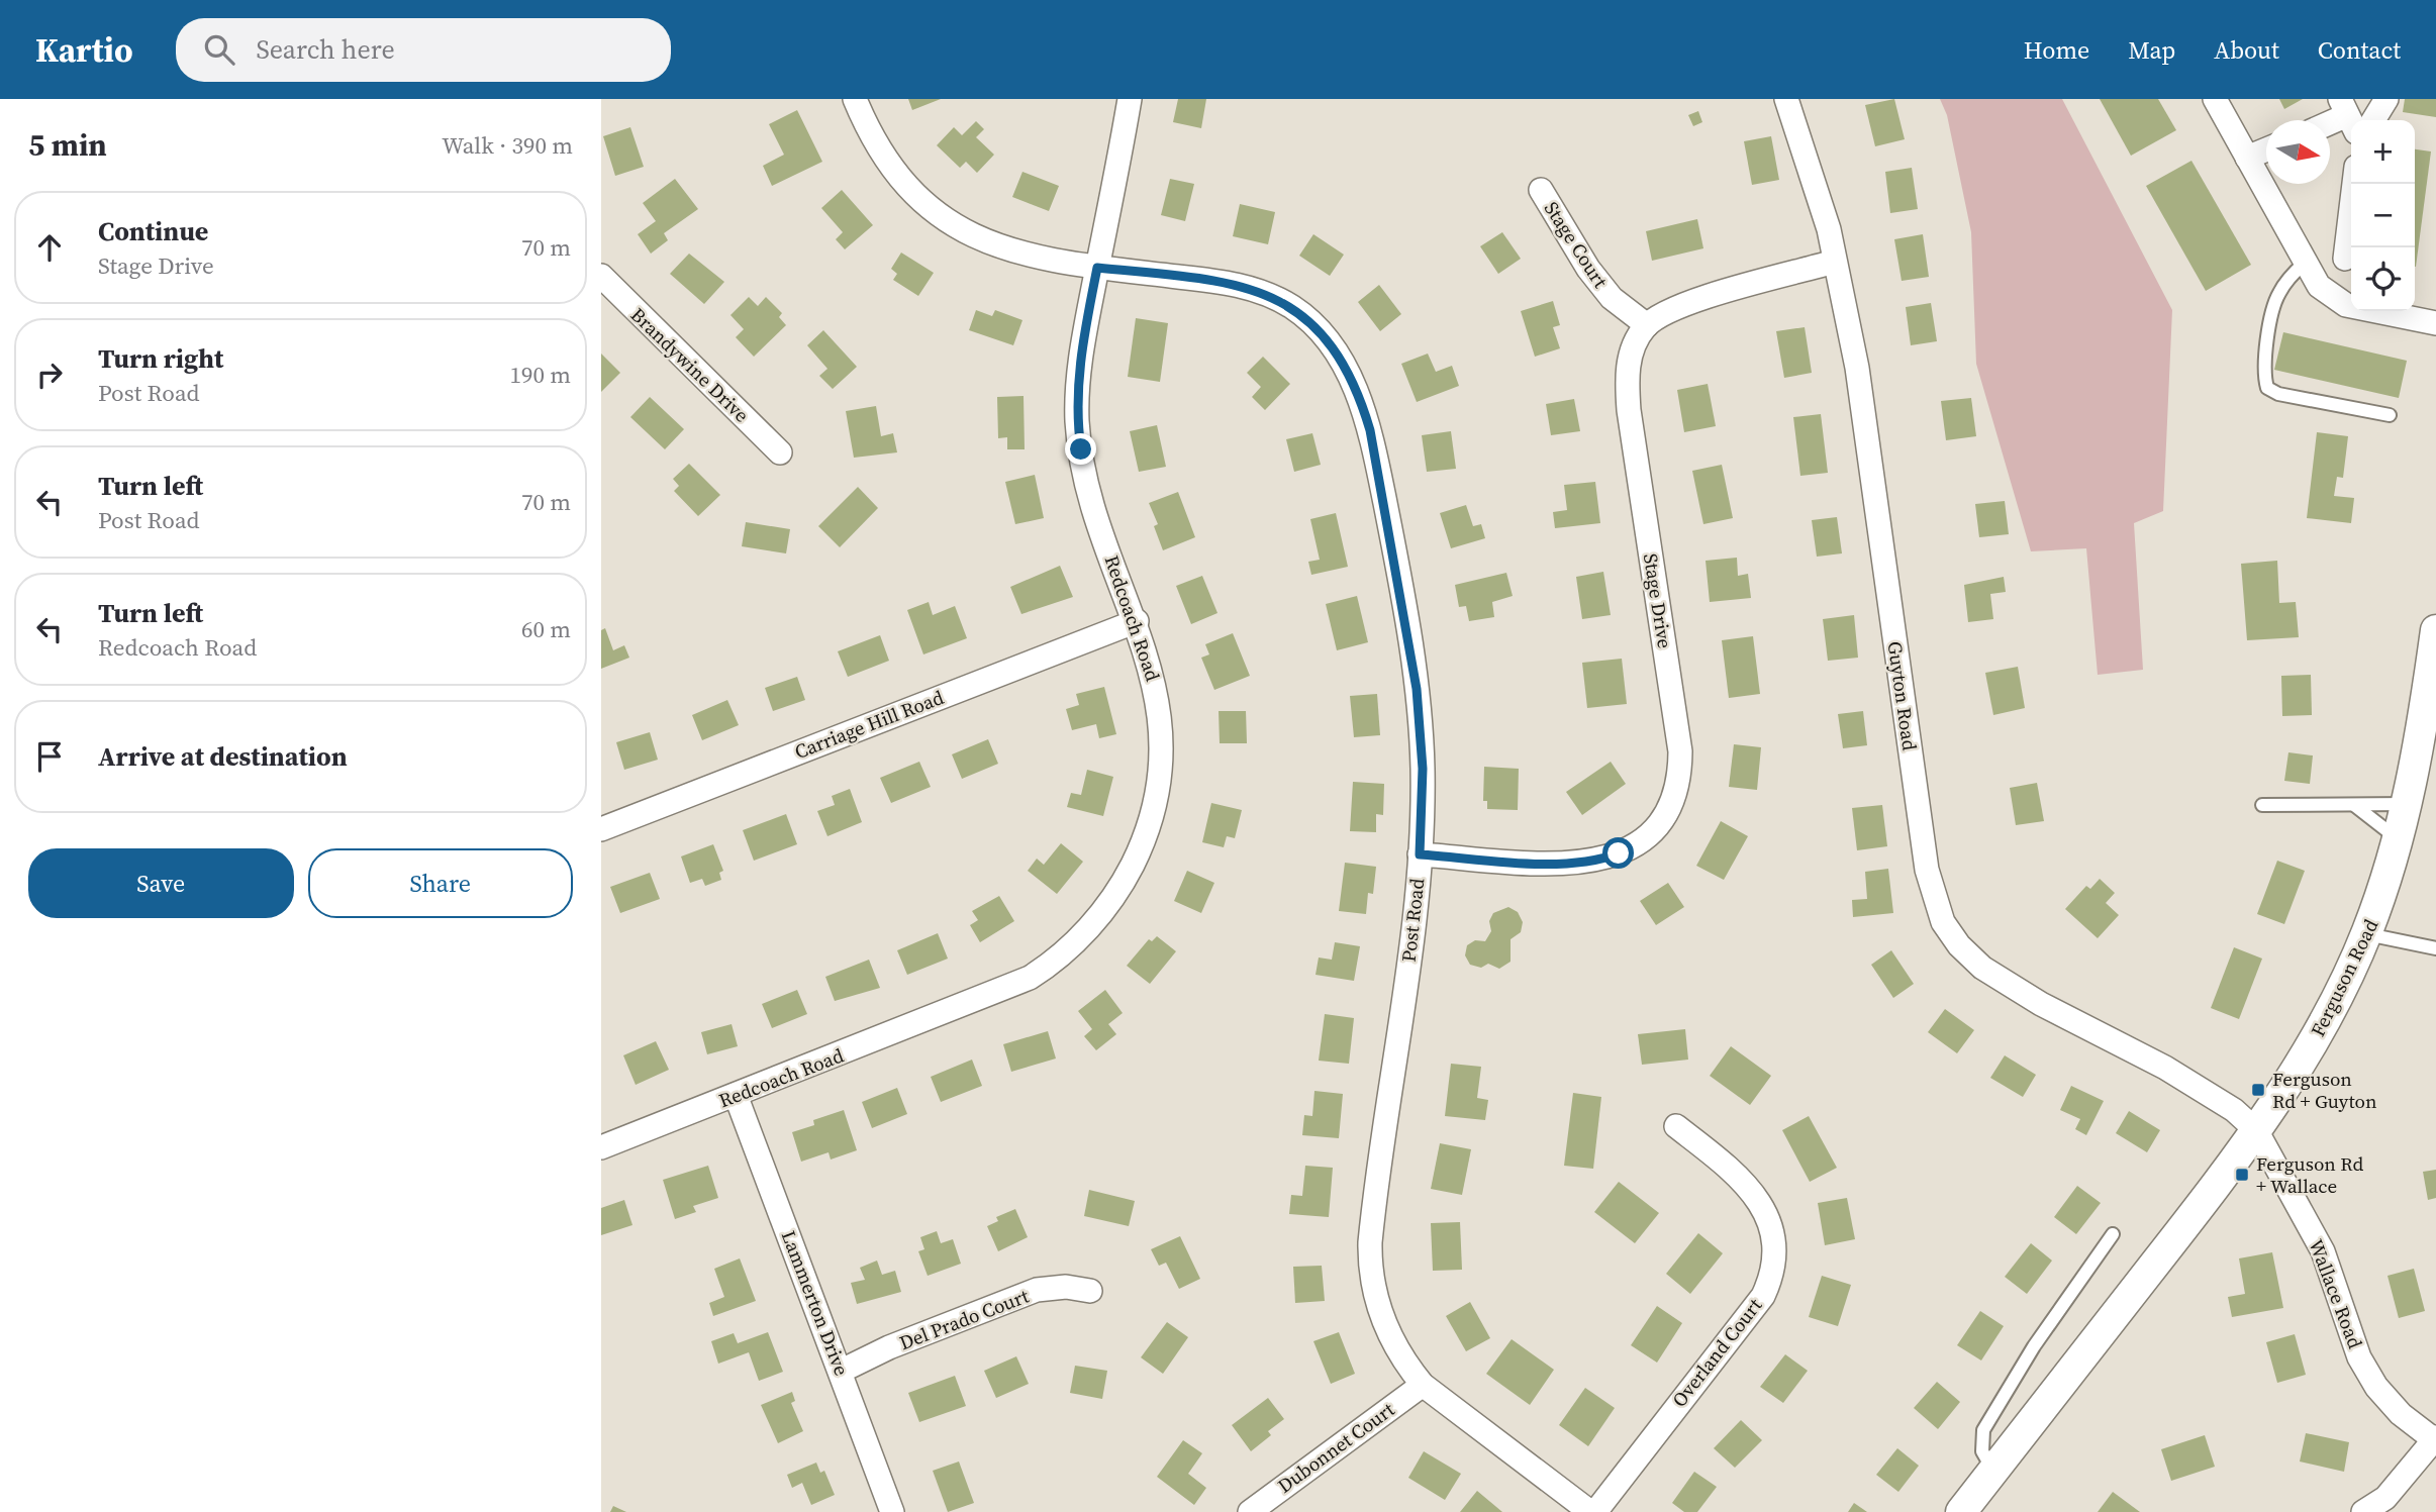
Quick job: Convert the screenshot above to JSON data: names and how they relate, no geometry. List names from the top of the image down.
{
  "streets": {
    "street": [
      "Stage Court",
      "Brandywine Drive",
      "Stage Drive",
      "Redcoach Road",
      "Guyton Road",
      "Carriage Hill Road",
      "Post Road",
      "Ferguson Road",
      "Wallace Road",
      "Lammerton Drive",
      "Del Prado Court",
      "Overland Court",
      "Dubonnet Court"
    ]
  },
  "crossings": [
    ["Stage Court", "Stage Drive"],
    ["Stage Drive", "Post Road"],
    ["Redcoach Road", "Carriage Hill Road"],
    ["Redcoach Road", "Post Road"],
    ["Redcoach Road", "Lammerton Drive"],
    ["Guyton Road", "Ferguson Road"],
    ["Guyton Road", "Wallace Road"],
    ["Post Road", "Dubonnet Court"],
    ["Ferguson Road", "Wallace Road"],
    ["Lammerton Drive", "Del Prado Court"]
  ],
  "places": {
    "transit": ["Ferguson Rd + Guyton", "Ferguson Rd + Wallace"]
  },
  "north": "right",
  "page": {
    "header": "Kartio",
    "search": "Search here",
    "nav": [
      "Home",
      "Map",
      "About",
      "Contact"
    ],
    "heading": ["5 min", "Walk · 390 m"],
    "map_buttons": ["+", "−"],
    "list": [
      ["Continue", "Stage Drive", "70 m"],
      ["Turn right", "Post Road", "190 m"],
      ["Turn left", "Post Road", "70 m"],
      ["Turn left", "Redcoach Road", "60 m"],
      "Arrive at destination"
    ],
    "buttons": ["Save", "Share"]
  }
}
